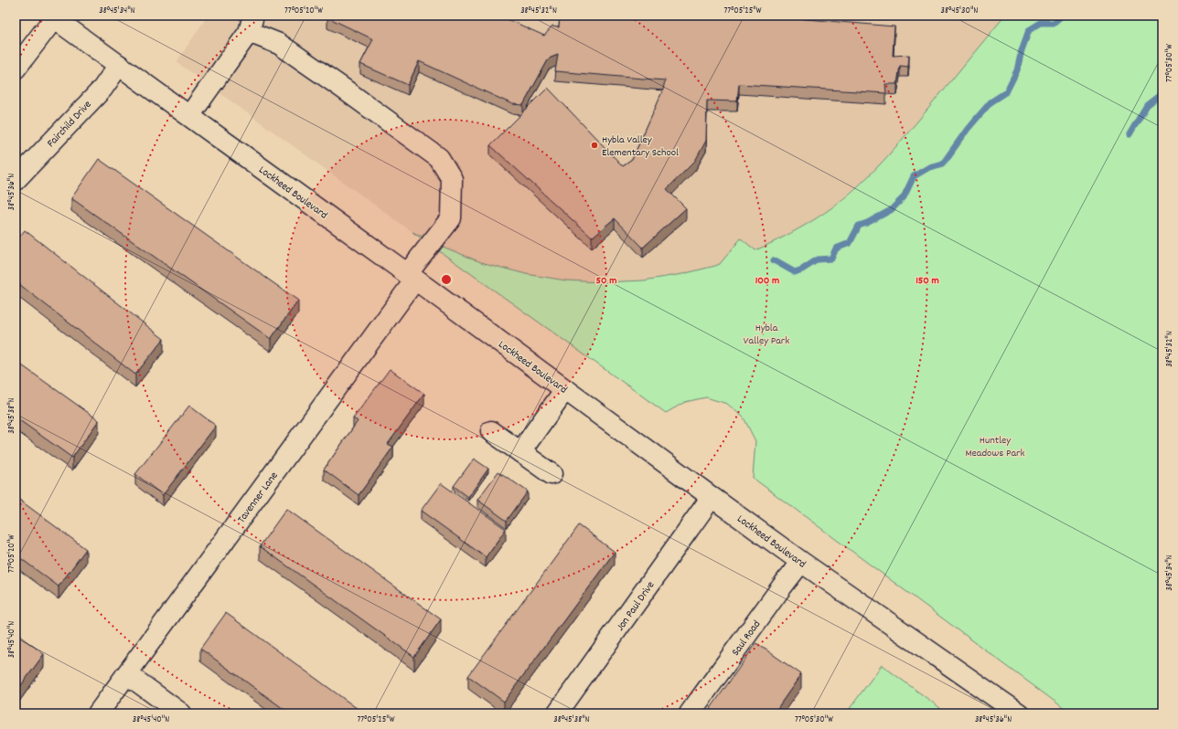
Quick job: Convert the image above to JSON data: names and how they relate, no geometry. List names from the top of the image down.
{
  "streets": {
    "street": [
      "Fairchild Drive",
      "Lockheed Boulevard",
      "Tavenner Lane",
      "Jon Paul Drive",
      "Saul Road"
    ]
  },
  "crossings": [
    ["Fairchild Drive", "Lockheed Boulevard"],
    ["Lockheed Boulevard", "Tavenner Lane"],
    ["Lockheed Boulevard", "Jon Paul Drive"],
    ["Lockheed Boulevard", "Saul Road"]
  ],
  "parks": ["Hybla Valley Park", "Huntley Meadows Park"],
  "places": ["Hybla Valley Elementary School"],
  "coordinates": [
    "38°45'34\"N",
    "77°05'20\"W",
    "38°45'32\"N",
    "77°05'25\"W",
    "38°45'30\"N",
    "77°05'30\"W",
    "38°45'36\"N",
    "38°45'38\"N",
    "38°45'40\"N"
  ],
  "rings": ["50 m", "100 m", "150 m"]
}
